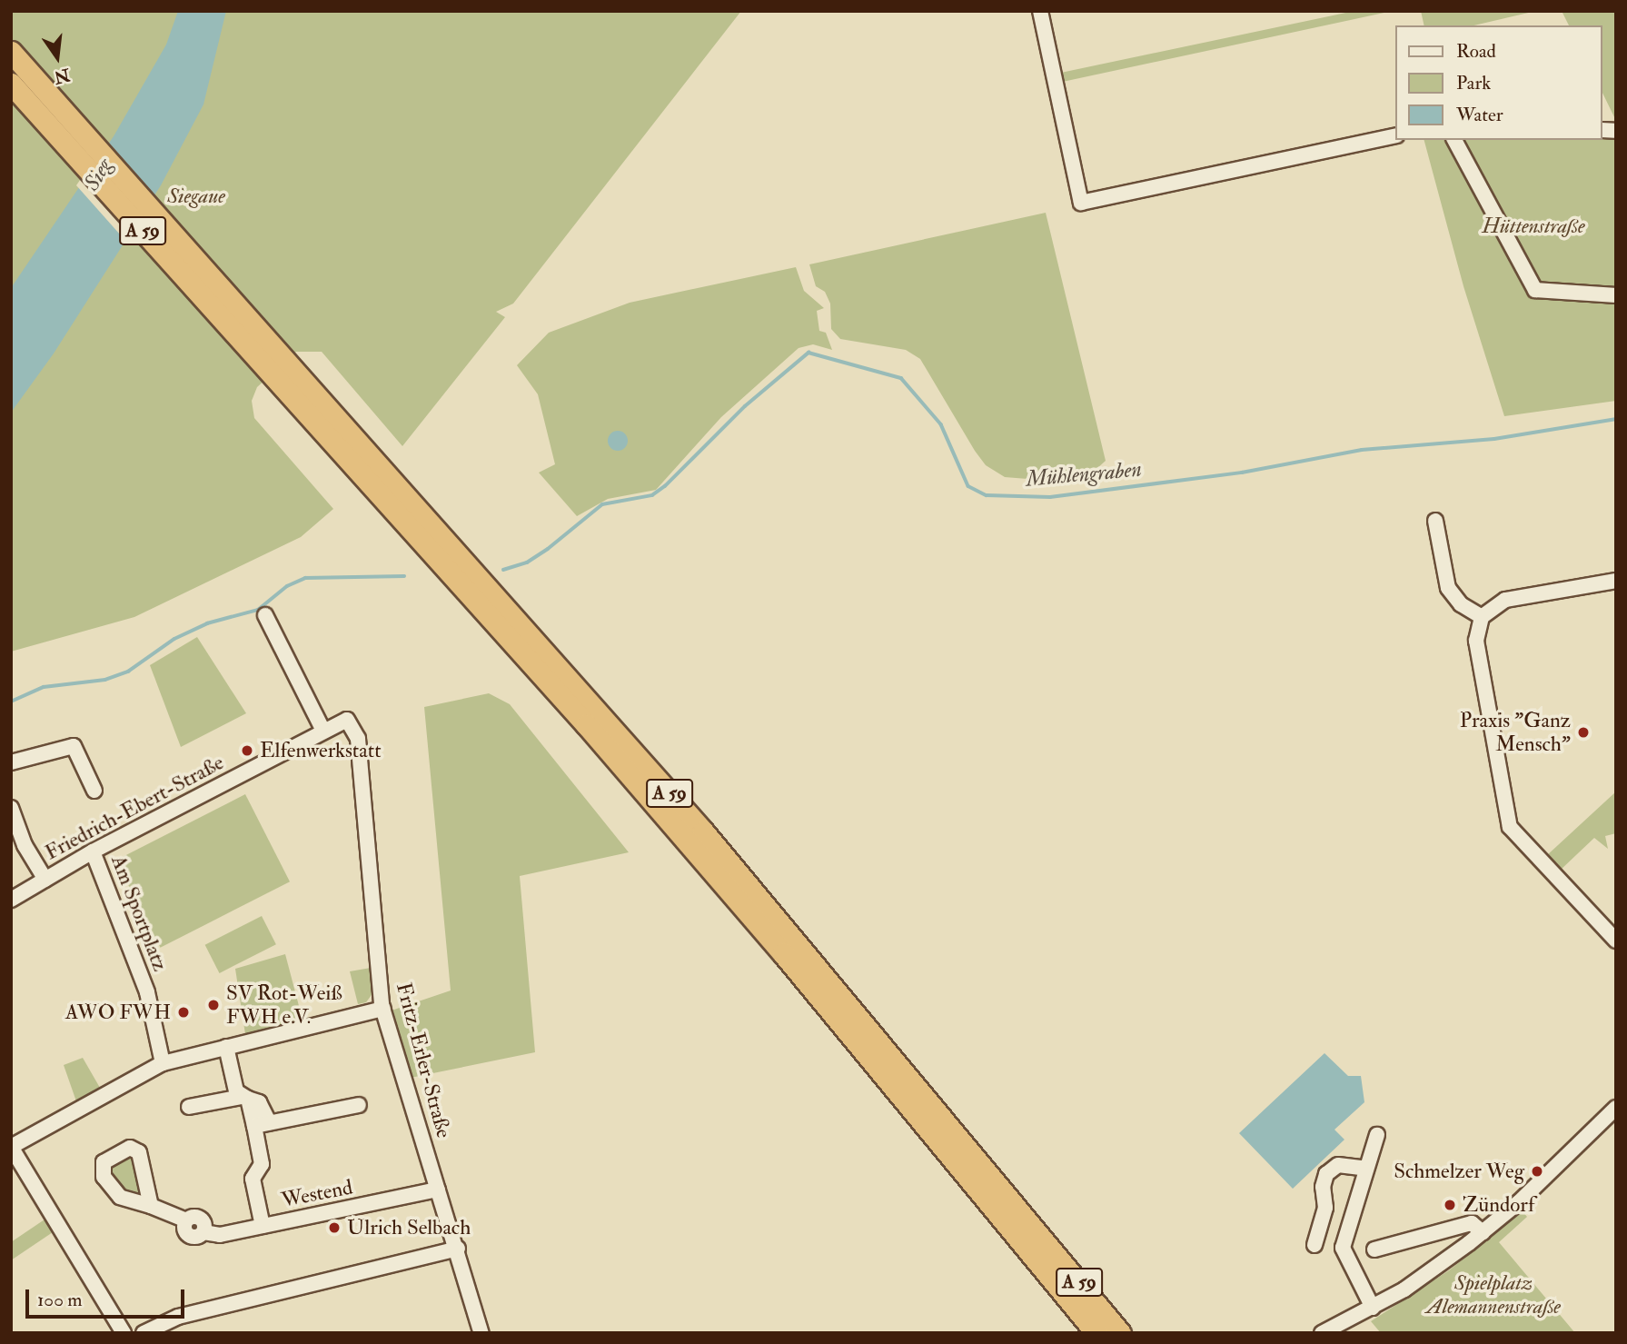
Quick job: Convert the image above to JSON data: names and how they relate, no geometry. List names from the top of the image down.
{
  "streets": {
    "highway": ["A 59"],
    "street": [
      "Friedrich-Ebert-Straße",
      "Am Sportplatz",
      "Fritz-Erler-Straße",
      "Westend"
    ]
  },
  "crossings": [
    ["Friedrich-Ebert-Straße", "Am Sportplatz"],
    ["Friedrich-Ebert-Straße", "Fritz-Erler-Straße"],
    ["Fritz-Erler-Straße", "Westend"]
  ],
  "water": ["Sieg", "Mühlengraben"],
  "parks": ["Siegaue", "Hüttenstraße", "Spielplatz Alemannenstraße"],
  "places": [
    "Praxis \"Ganz Mensch\"",
    "Elfenwerkstatt",
    "SV Rot-Weiß FWH e.V.",
    "AWO FWH",
    "Schmelzer Weg",
    "Zündorf",
    "Ulrich Selbach"
  ],
  "legend": ["Road", "Park", "Water"],
  "scale_bar": "100 m",
  "north": "bottom"
}
